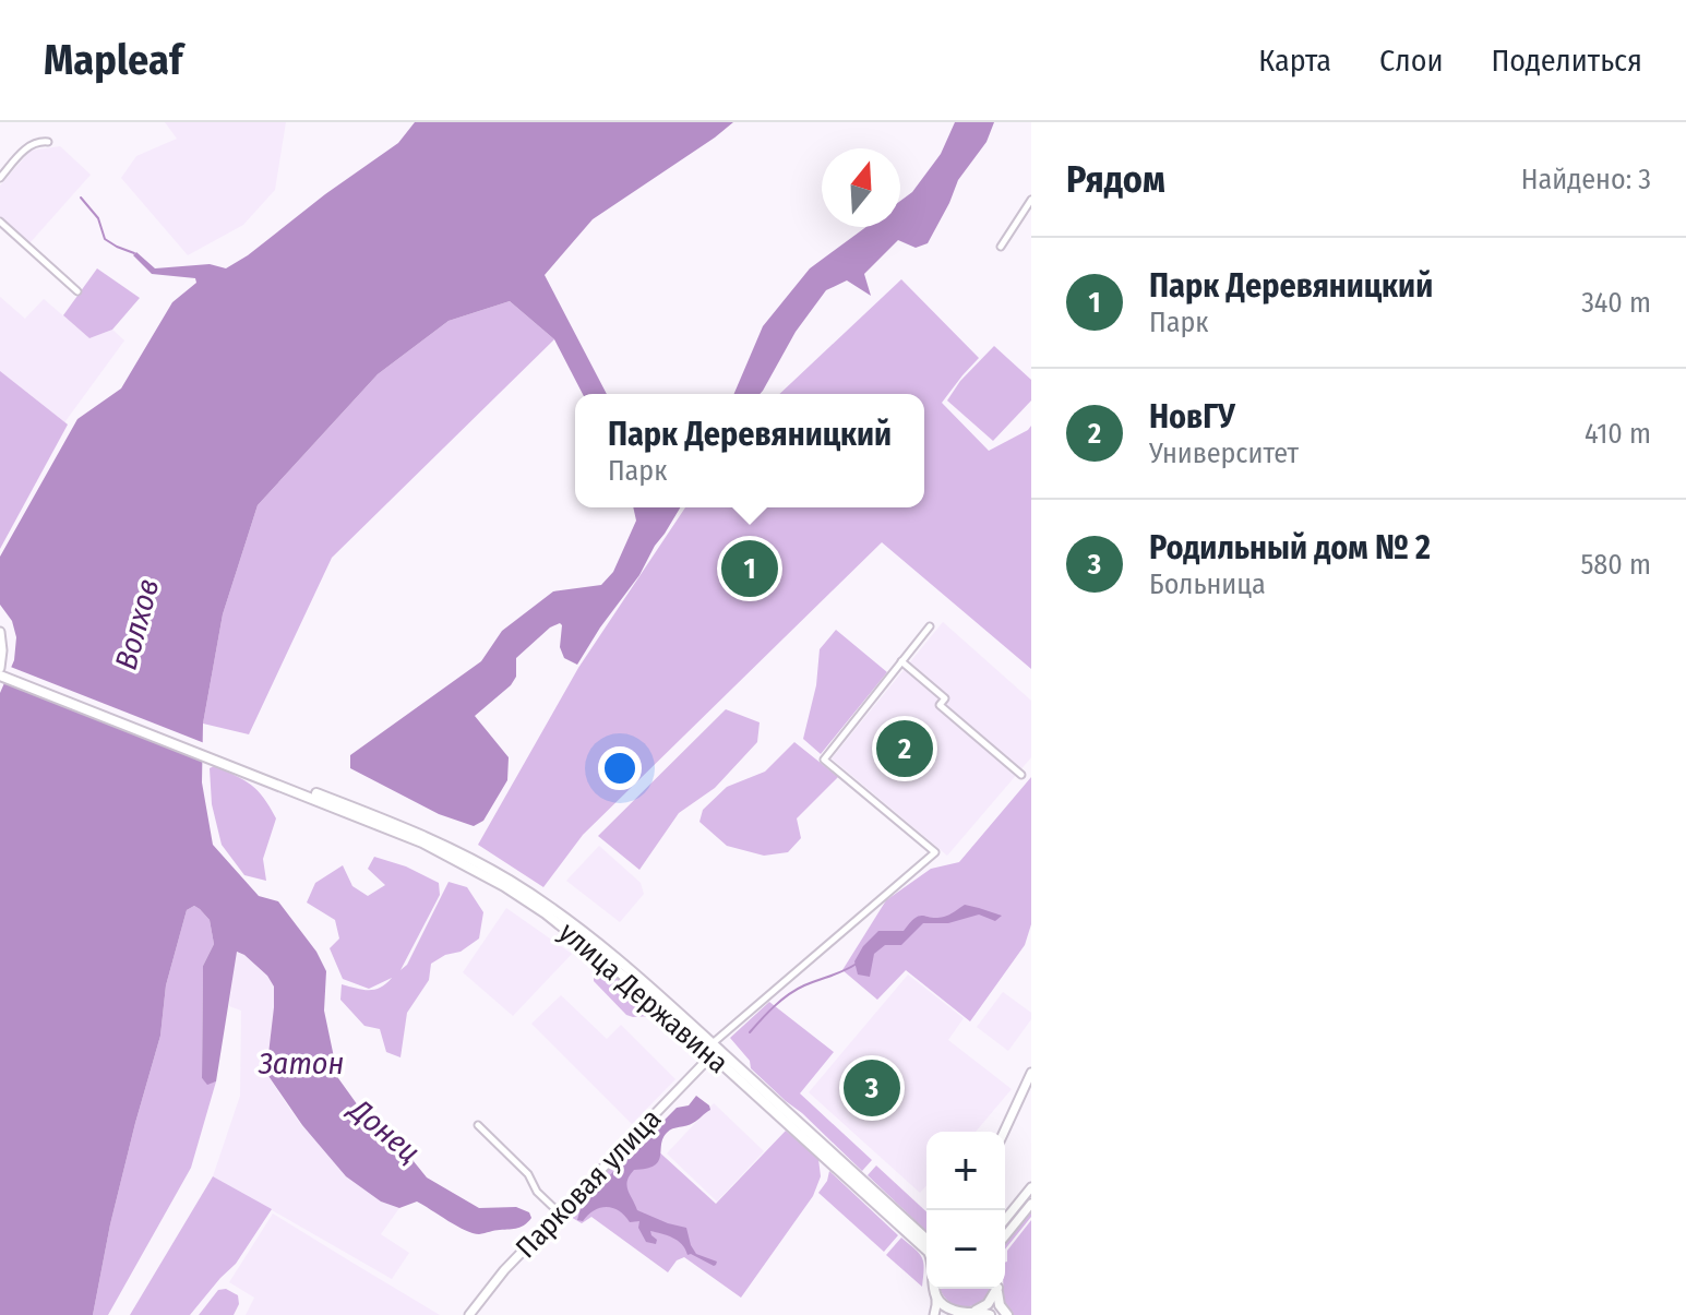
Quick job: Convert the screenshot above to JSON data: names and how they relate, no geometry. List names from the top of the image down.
{
  "streets": {
    "main road": ["улица Державина"],
    "street": ["Парковая улица"]
  },
  "crossings": [
    ["улица Державина", "Парковая улица"]
  ],
  "water": ["Волхов", "Затон", "Донец"],
  "north": "top",
  "page": {
    "header": "Mapleaf",
    "nav": ["Карта", "Слои", "Поделиться"],
    "heading": ["Рядом", "Найдено: 3"],
    "list": [
      {
        "mark": "1",
        "name": "Парк Деревяницкий",
        "note": "Парк",
        "value": "340 m"
      },
      {
        "mark": "2",
        "name": "НовГУ",
        "note": "Университет",
        "value": "410 m"
      },
      {
        "mark": "3",
        "name": "Родильный дом № 2",
        "note": "Больница",
        "value": "580 m"
      }
    ],
    "popup": ["Парк Деревяницкий", "Парк"],
    "pins": ["1", "2", "3"],
    "map_buttons": ["+", "−"]
  }
}
